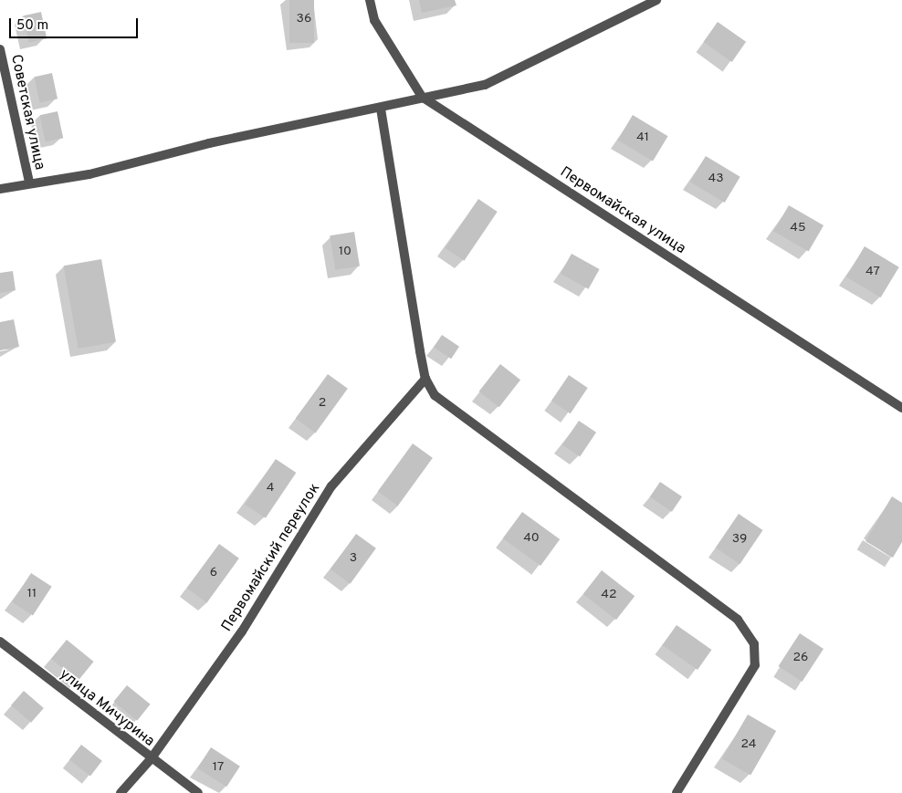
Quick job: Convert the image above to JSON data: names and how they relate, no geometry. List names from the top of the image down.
{
  "streets": {
    "street": [
      "Советская улица",
      "Первомайская улица",
      "Первомайский переулок",
      "улица Мичурина"
    ]
  },
  "crossings": [
    ["Первомайский переулок", "улица Мичурина"]
  ],
  "house_numbers": [
    "36",
    "41",
    "43",
    "45",
    "10",
    "47",
    "2",
    "4",
    "40",
    "39",
    "3",
    "6",
    "11",
    "42",
    "26",
    "24",
    "17"
  ],
  "scale_bar": "50 m"
}
